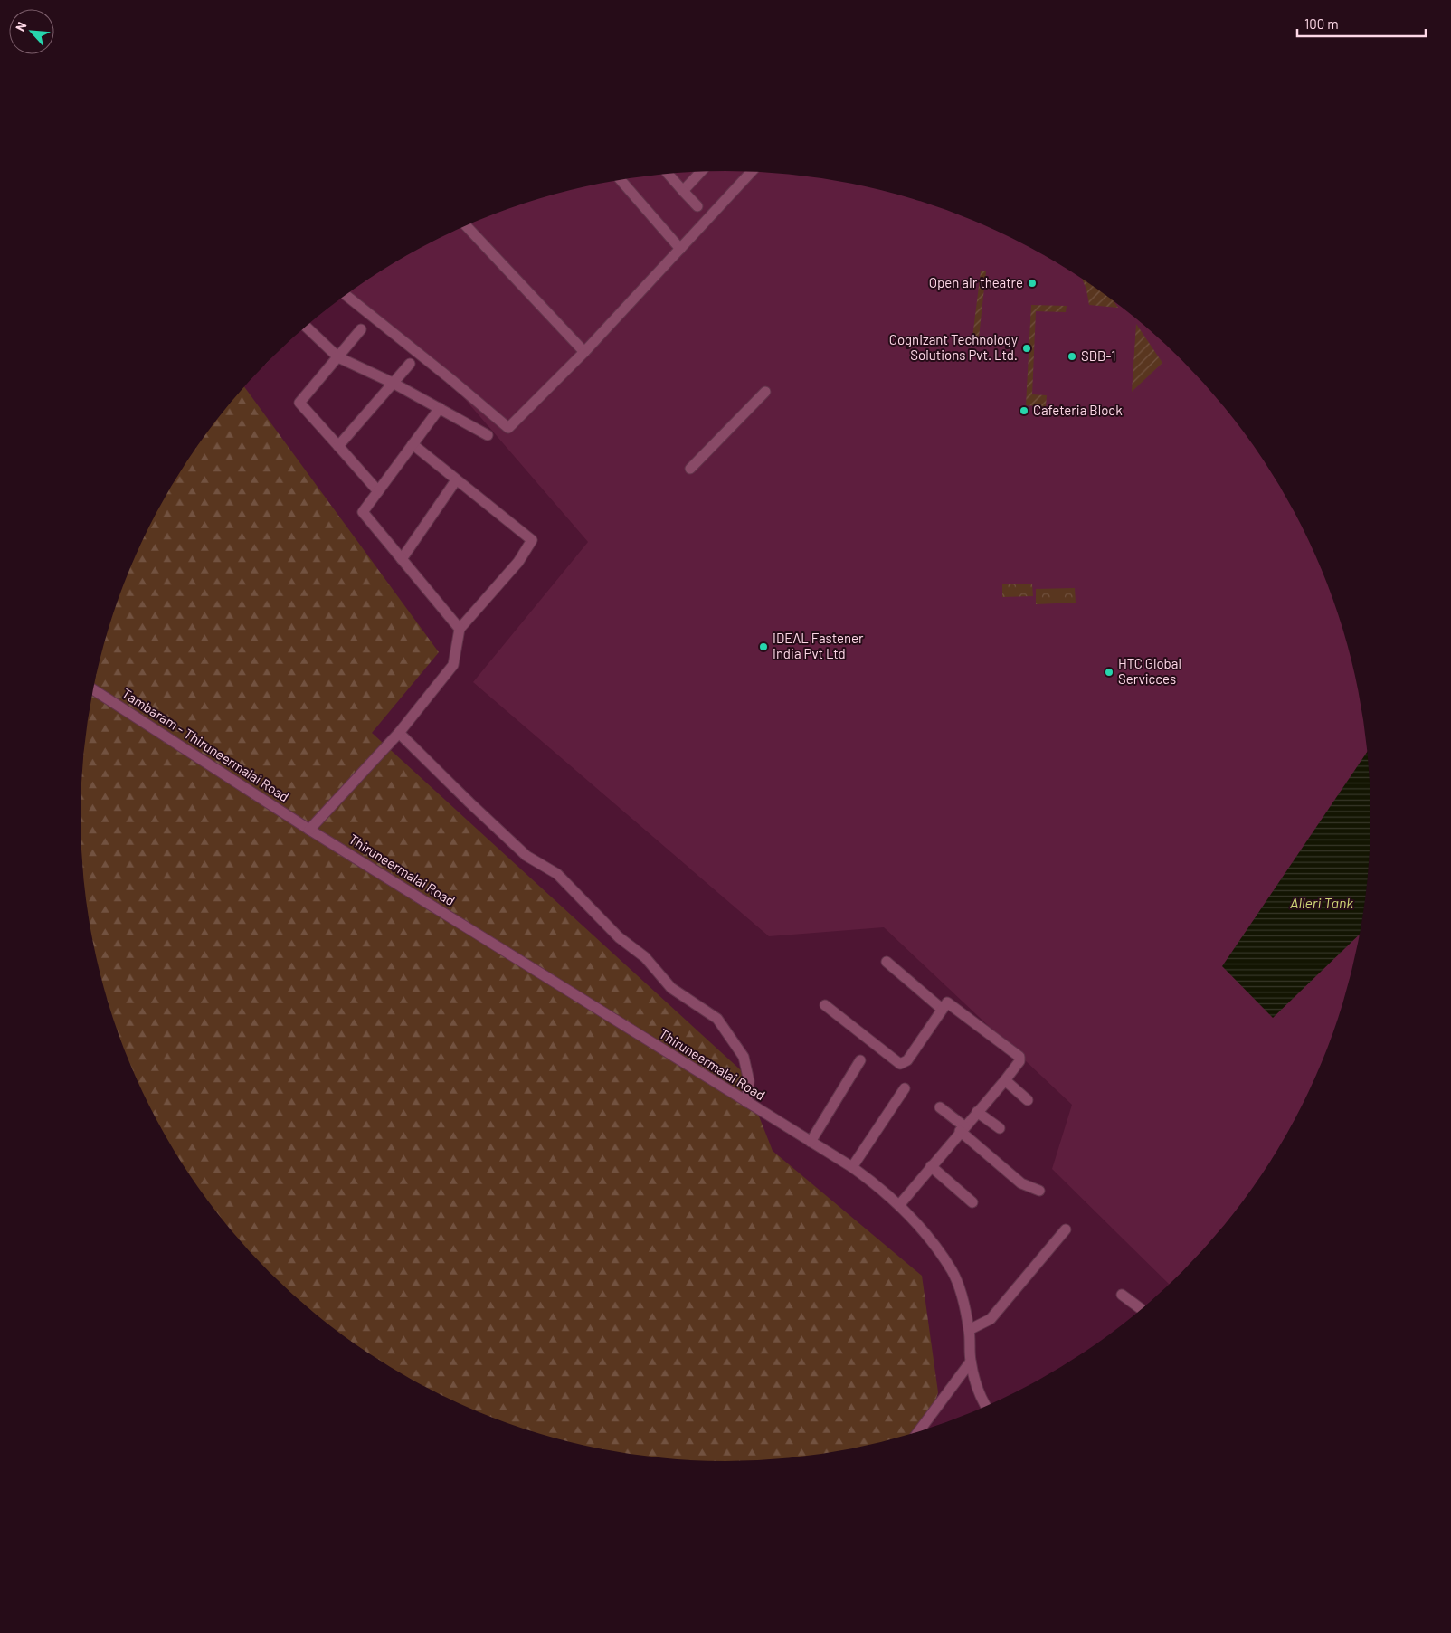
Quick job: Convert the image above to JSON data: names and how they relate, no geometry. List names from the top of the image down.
{
  "streets": {
    "street": ["Tambaram - Thiruneermalai Road", "Thiruneermalai Road"]
  },
  "crossings": [
    ["Tambaram - Thiruneermalai Road", "Thiruneermalai Road"]
  ],
  "water": ["Alleri Tank"],
  "places": [
    "Open air theatre",
    "Cognizant Technology Solutions Pvt. Ltd.",
    "SDB-1",
    "Cafeteria Block",
    "IDEAL Fastener India Pvt Ltd",
    "HTC Global Servicces"
  ],
  "scale_bar": "100 m",
  "north": "top left"
}
